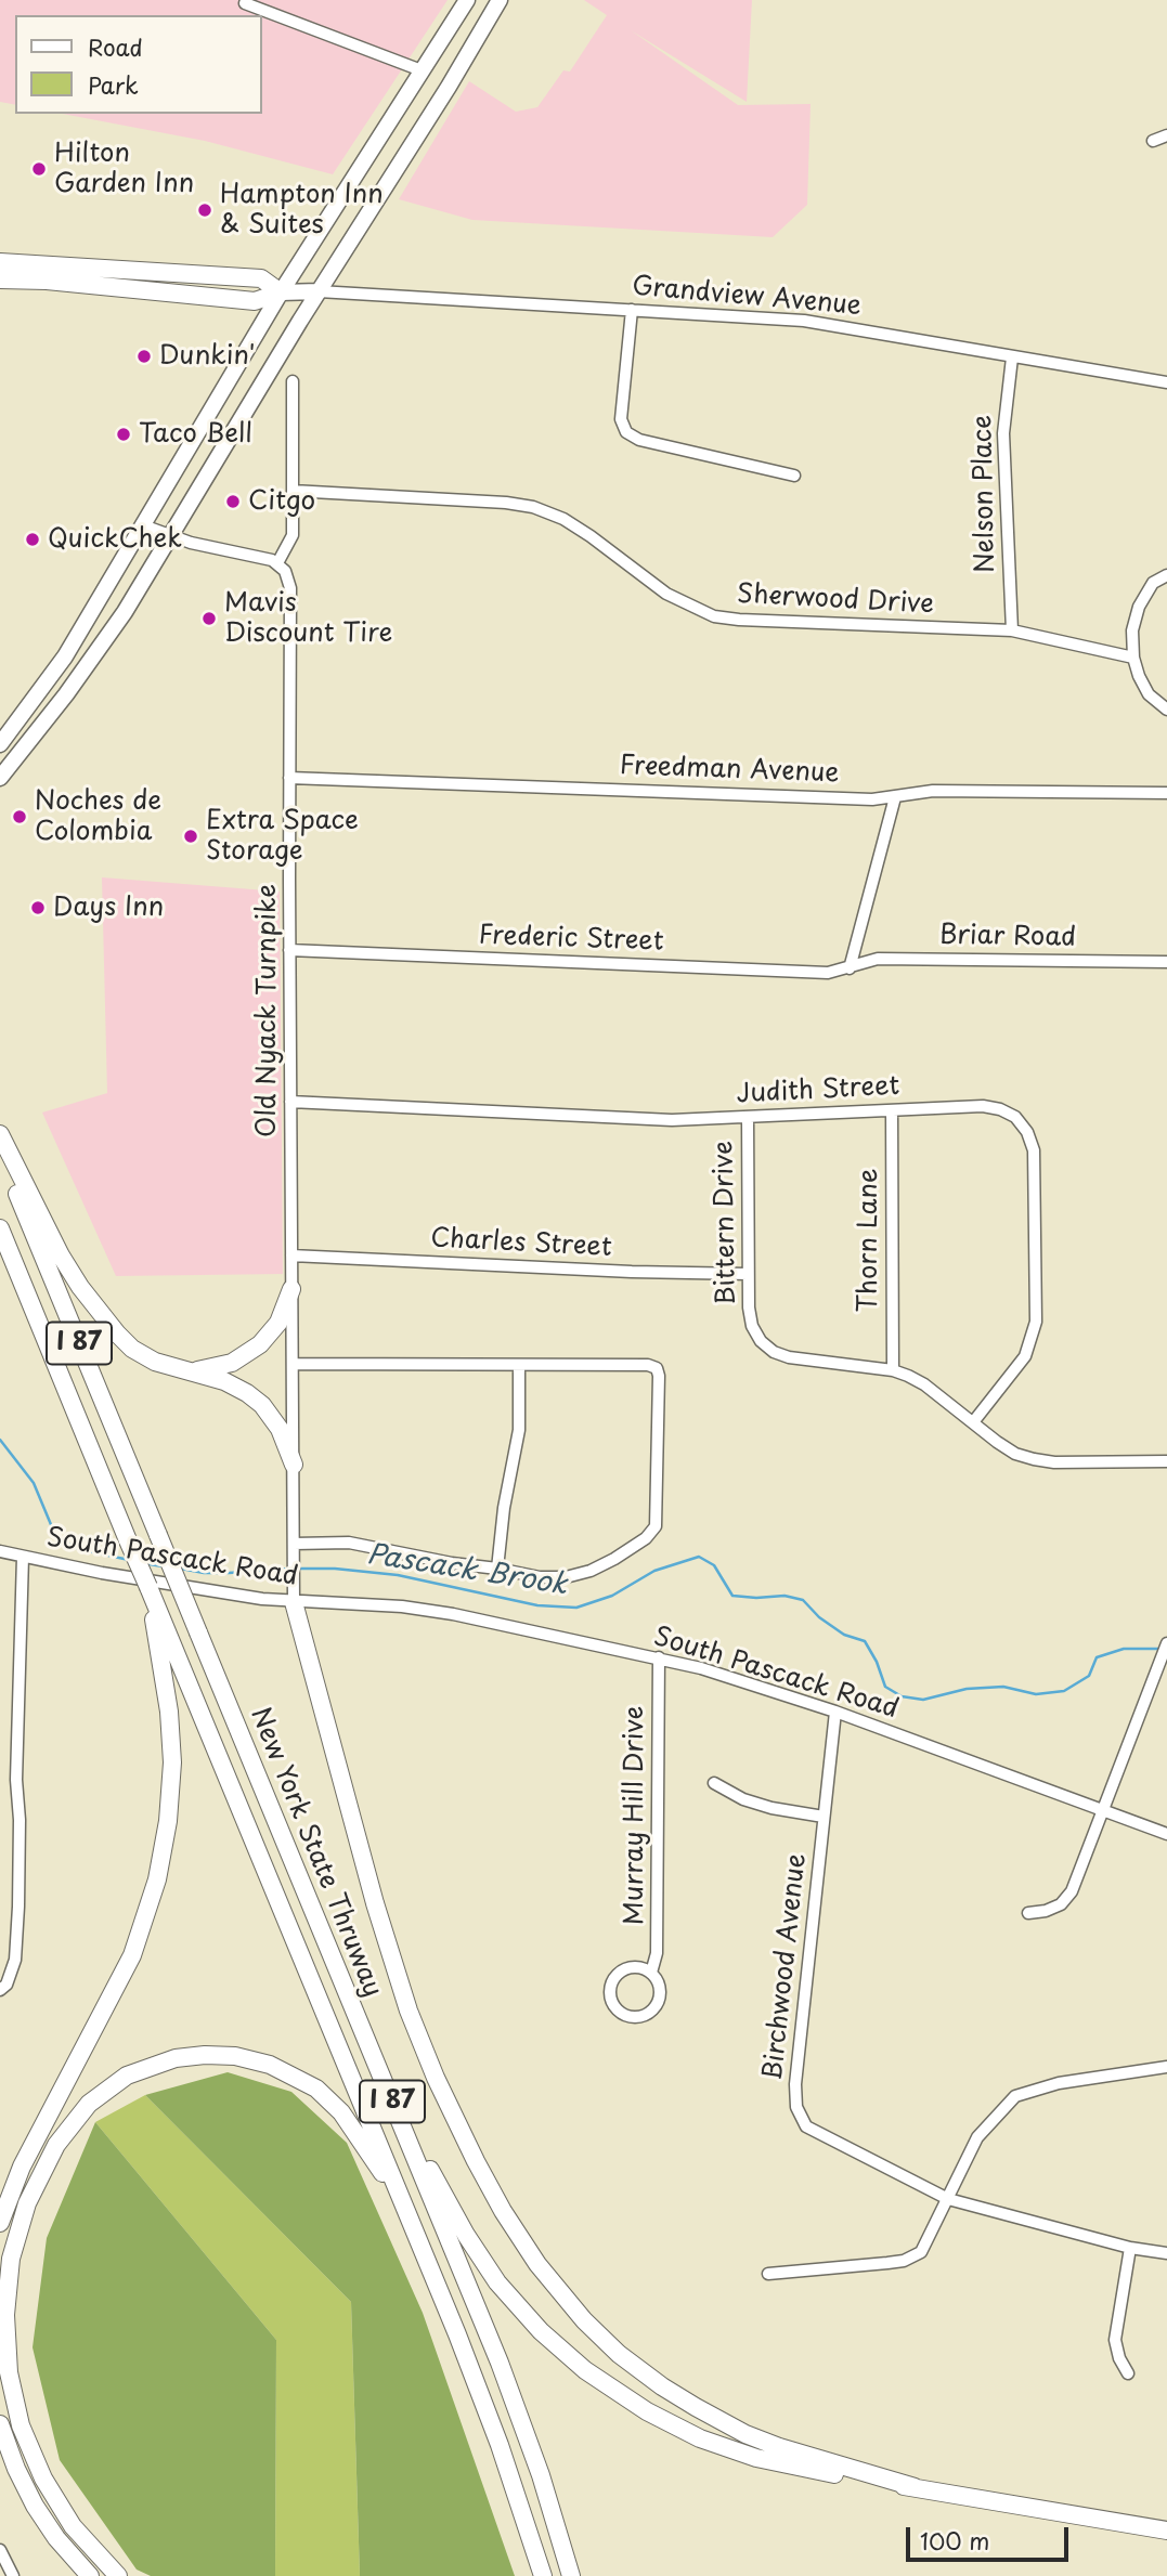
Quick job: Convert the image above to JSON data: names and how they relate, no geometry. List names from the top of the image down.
{
  "streets": {
    "highway": ["I 87", "New York State Thruway"],
    "street": [
      "Grandview Avenue",
      "Nelson Place",
      "Sherwood Drive",
      "Freedman Avenue",
      "Briar Road",
      "Frederic Street",
      "Old Nyack Turnpike",
      "Judith Street",
      "Bittern Drive",
      "Thorn Lane",
      "Charles Street",
      "South Pascack Road",
      "Murray Hill Drive",
      "Birchwood Avenue"
    ]
  },
  "crossings": [
    ["Grandview Avenue", "Nelson Place"],
    ["Nelson Place", "Sherwood Drive"],
    ["Freedman Avenue", "Old Nyack Turnpike"],
    ["Briar Road", "Frederic Street"],
    ["Frederic Street", "Old Nyack Turnpike"],
    ["Old Nyack Turnpike", "Judith Street"],
    ["Old Nyack Turnpike", "Charles Street"],
    ["Old Nyack Turnpike", "South Pascack Road"],
    ["Judith Street", "Bittern Drive"],
    ["Judith Street", "Thorn Lane"],
    ["Bittern Drive", "Thorn Lane"],
    ["Bittern Drive", "Charles Street"],
    ["South Pascack Road", "Murray Hill Drive"],
    ["South Pascack Road", "Birchwood Avenue"]
  ],
  "water": ["Pascack Brook"],
  "places": [
    "Hilton Garden Inn",
    "Hampton Inn & Suites",
    "Dunkin'",
    "Taco Bell",
    "Citgo",
    "QuickChek",
    "Mavis Discount Tire",
    "Noches de Colombia",
    "Extra Space Storage",
    "Days Inn"
  ],
  "legend": ["Road", "Park"],
  "scale_bar": "100 m"
}
